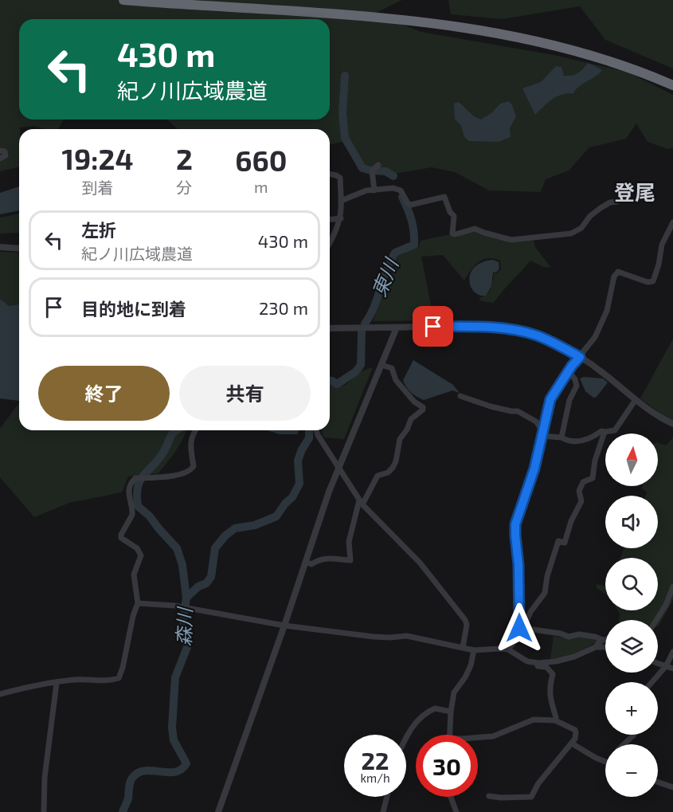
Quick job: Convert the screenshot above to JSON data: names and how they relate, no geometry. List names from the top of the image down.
{
  "districts": ["登尾"],
  "water": ["東川", "森川"],
  "north": "top",
  "page": {
    "turn": ["430 m", "紀ノ川広域農道"],
    "eta": [
      "19:24",
      "到着",
      "2",
      "分",
      "660",
      "m"
    ],
    "list": [
      {
        "name": "左折",
        "note": "紀ノ川広域農道",
        "value": "430 m"
      },
      {
        "name": "目的地に到着",
        "value": "230 m"
      }
    ],
    "buttons": ["終了", "共有"],
    "map_buttons": ["+", "−"],
    "speed": "22 km/h",
    "limit": "30"
  }
}
